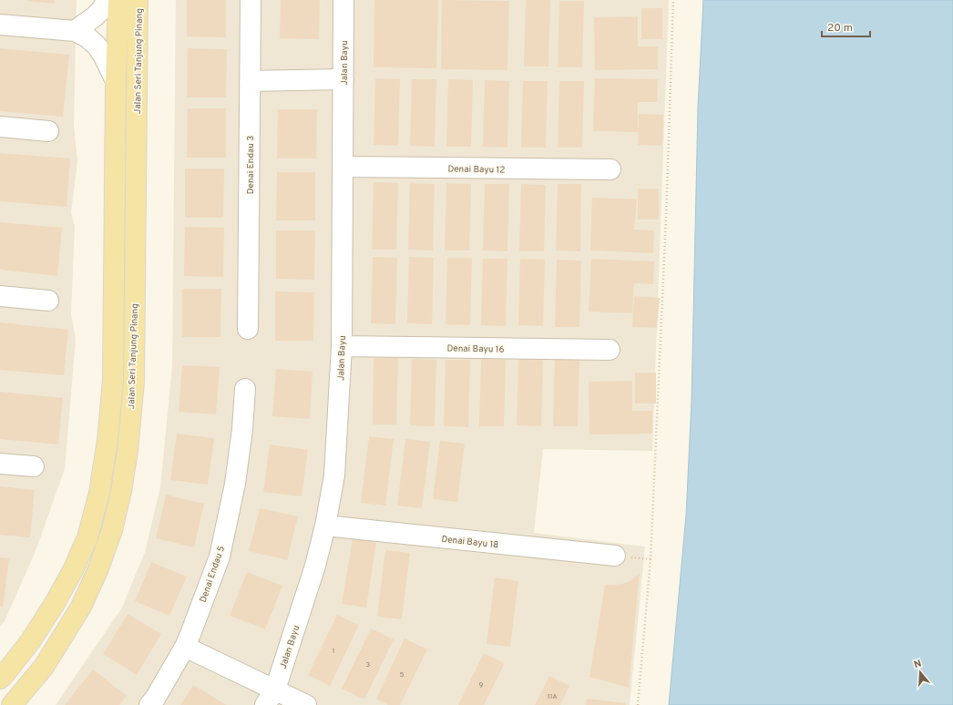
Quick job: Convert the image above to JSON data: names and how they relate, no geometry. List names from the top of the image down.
{
  "streets": {
    "main road": ["Jalan Seri Tanjung Pinang"],
    "street": [
      "Jalan Bayu",
      "Denai Endau 3",
      "Denai Bayu 12",
      "Denai Bayu 16",
      "Denai Bayu 18",
      "Denai Endau 5"
    ]
  },
  "crossings": [
    ["Jalan Bayu", "Denai Bayu 12"],
    ["Jalan Bayu", "Denai Bayu 16"],
    ["Jalan Bayu", "Denai Bayu 18"]
  ],
  "house_numbers": [
    "1",
    "3",
    "5",
    "9",
    "11A"
  ],
  "scale_bar": "20 m",
  "north": "top"
}
